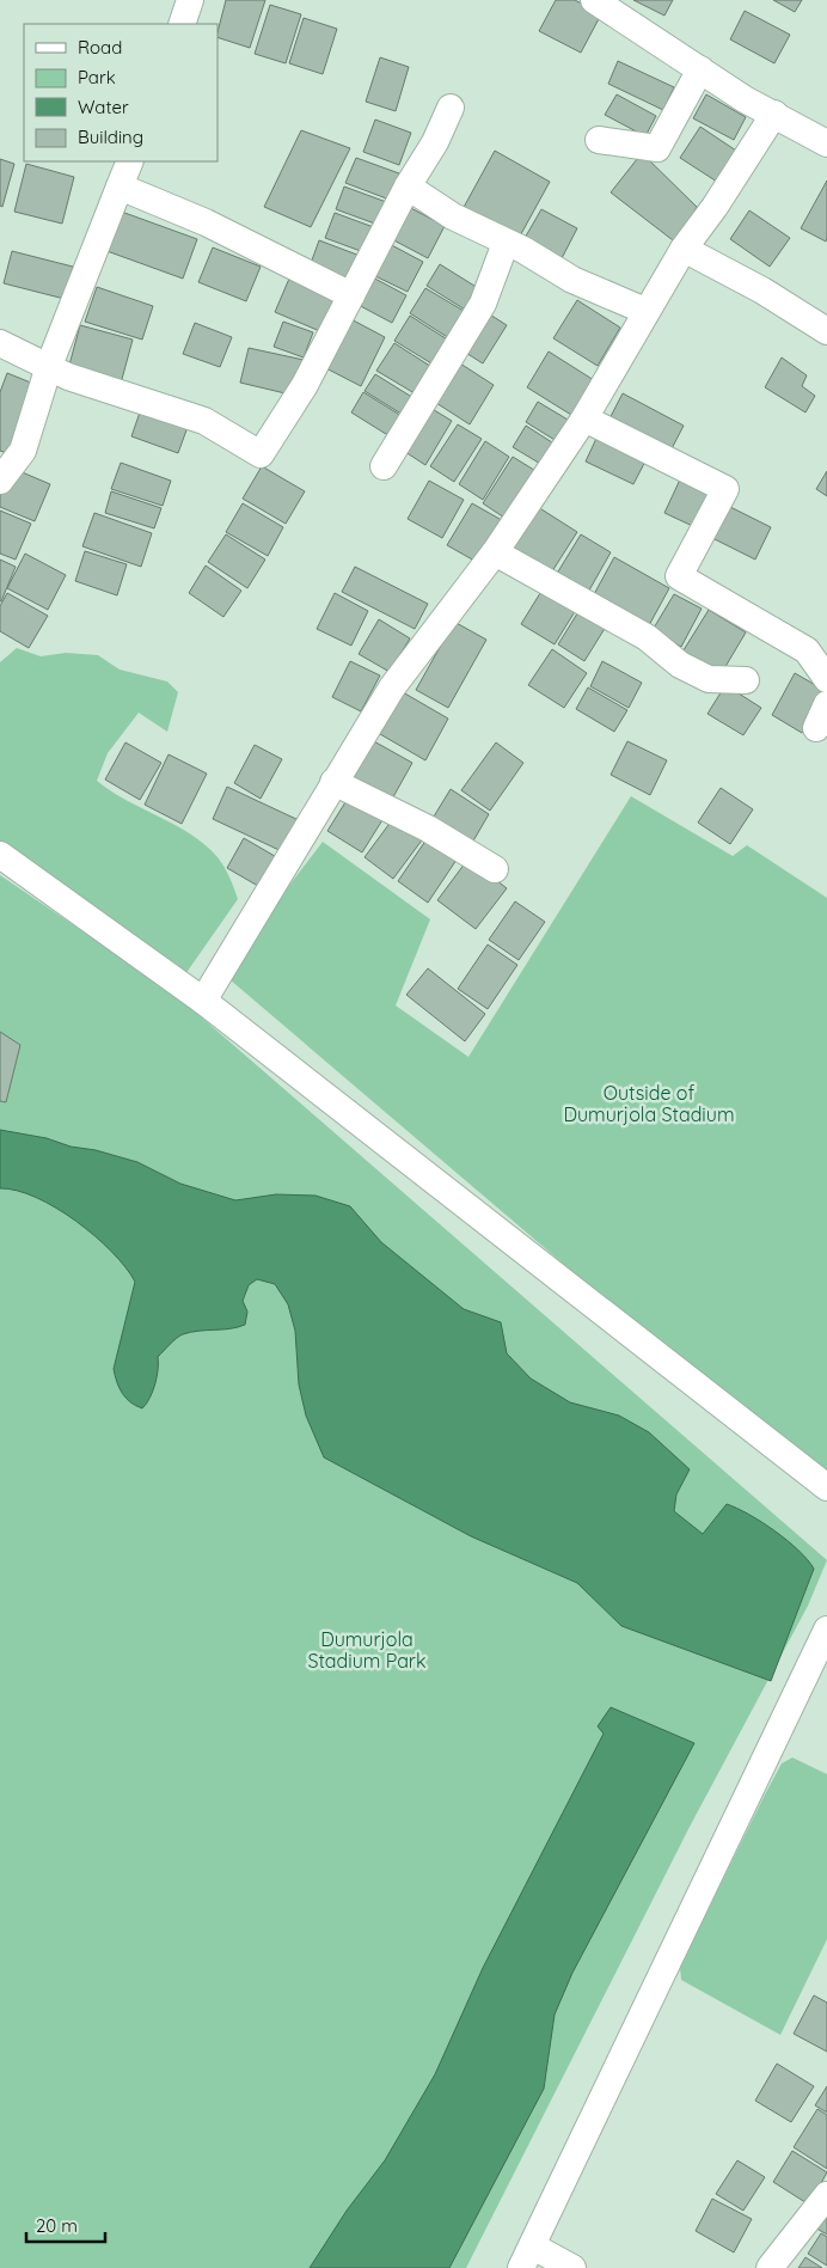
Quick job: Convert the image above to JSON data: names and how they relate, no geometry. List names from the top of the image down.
{
  "parks": ["Outside of Dumurjola Stadium", "Dumurjola Stadium Park"],
  "legend": [
    "Road",
    "Park",
    "Water",
    "Building"
  ],
  "scale_bar": "20 m"
}
